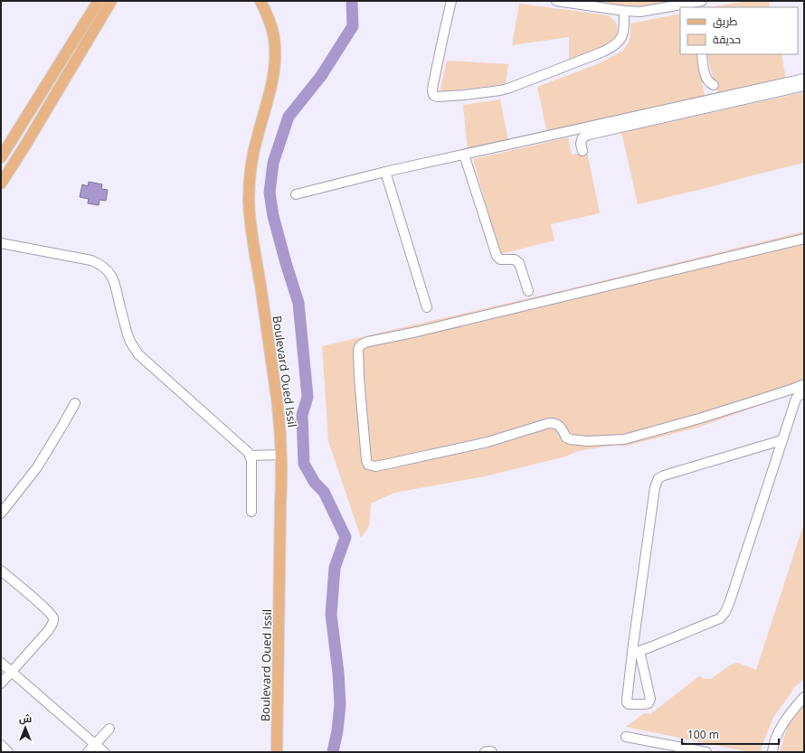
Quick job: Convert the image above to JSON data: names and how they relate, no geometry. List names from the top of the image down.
{
  "streets": {
    "main road": ["Boulevard Oued Issil"]
  },
  "legend": ["طريق", "حديقة"],
  "scale_bar": "100 m",
  "north": "top"
}
